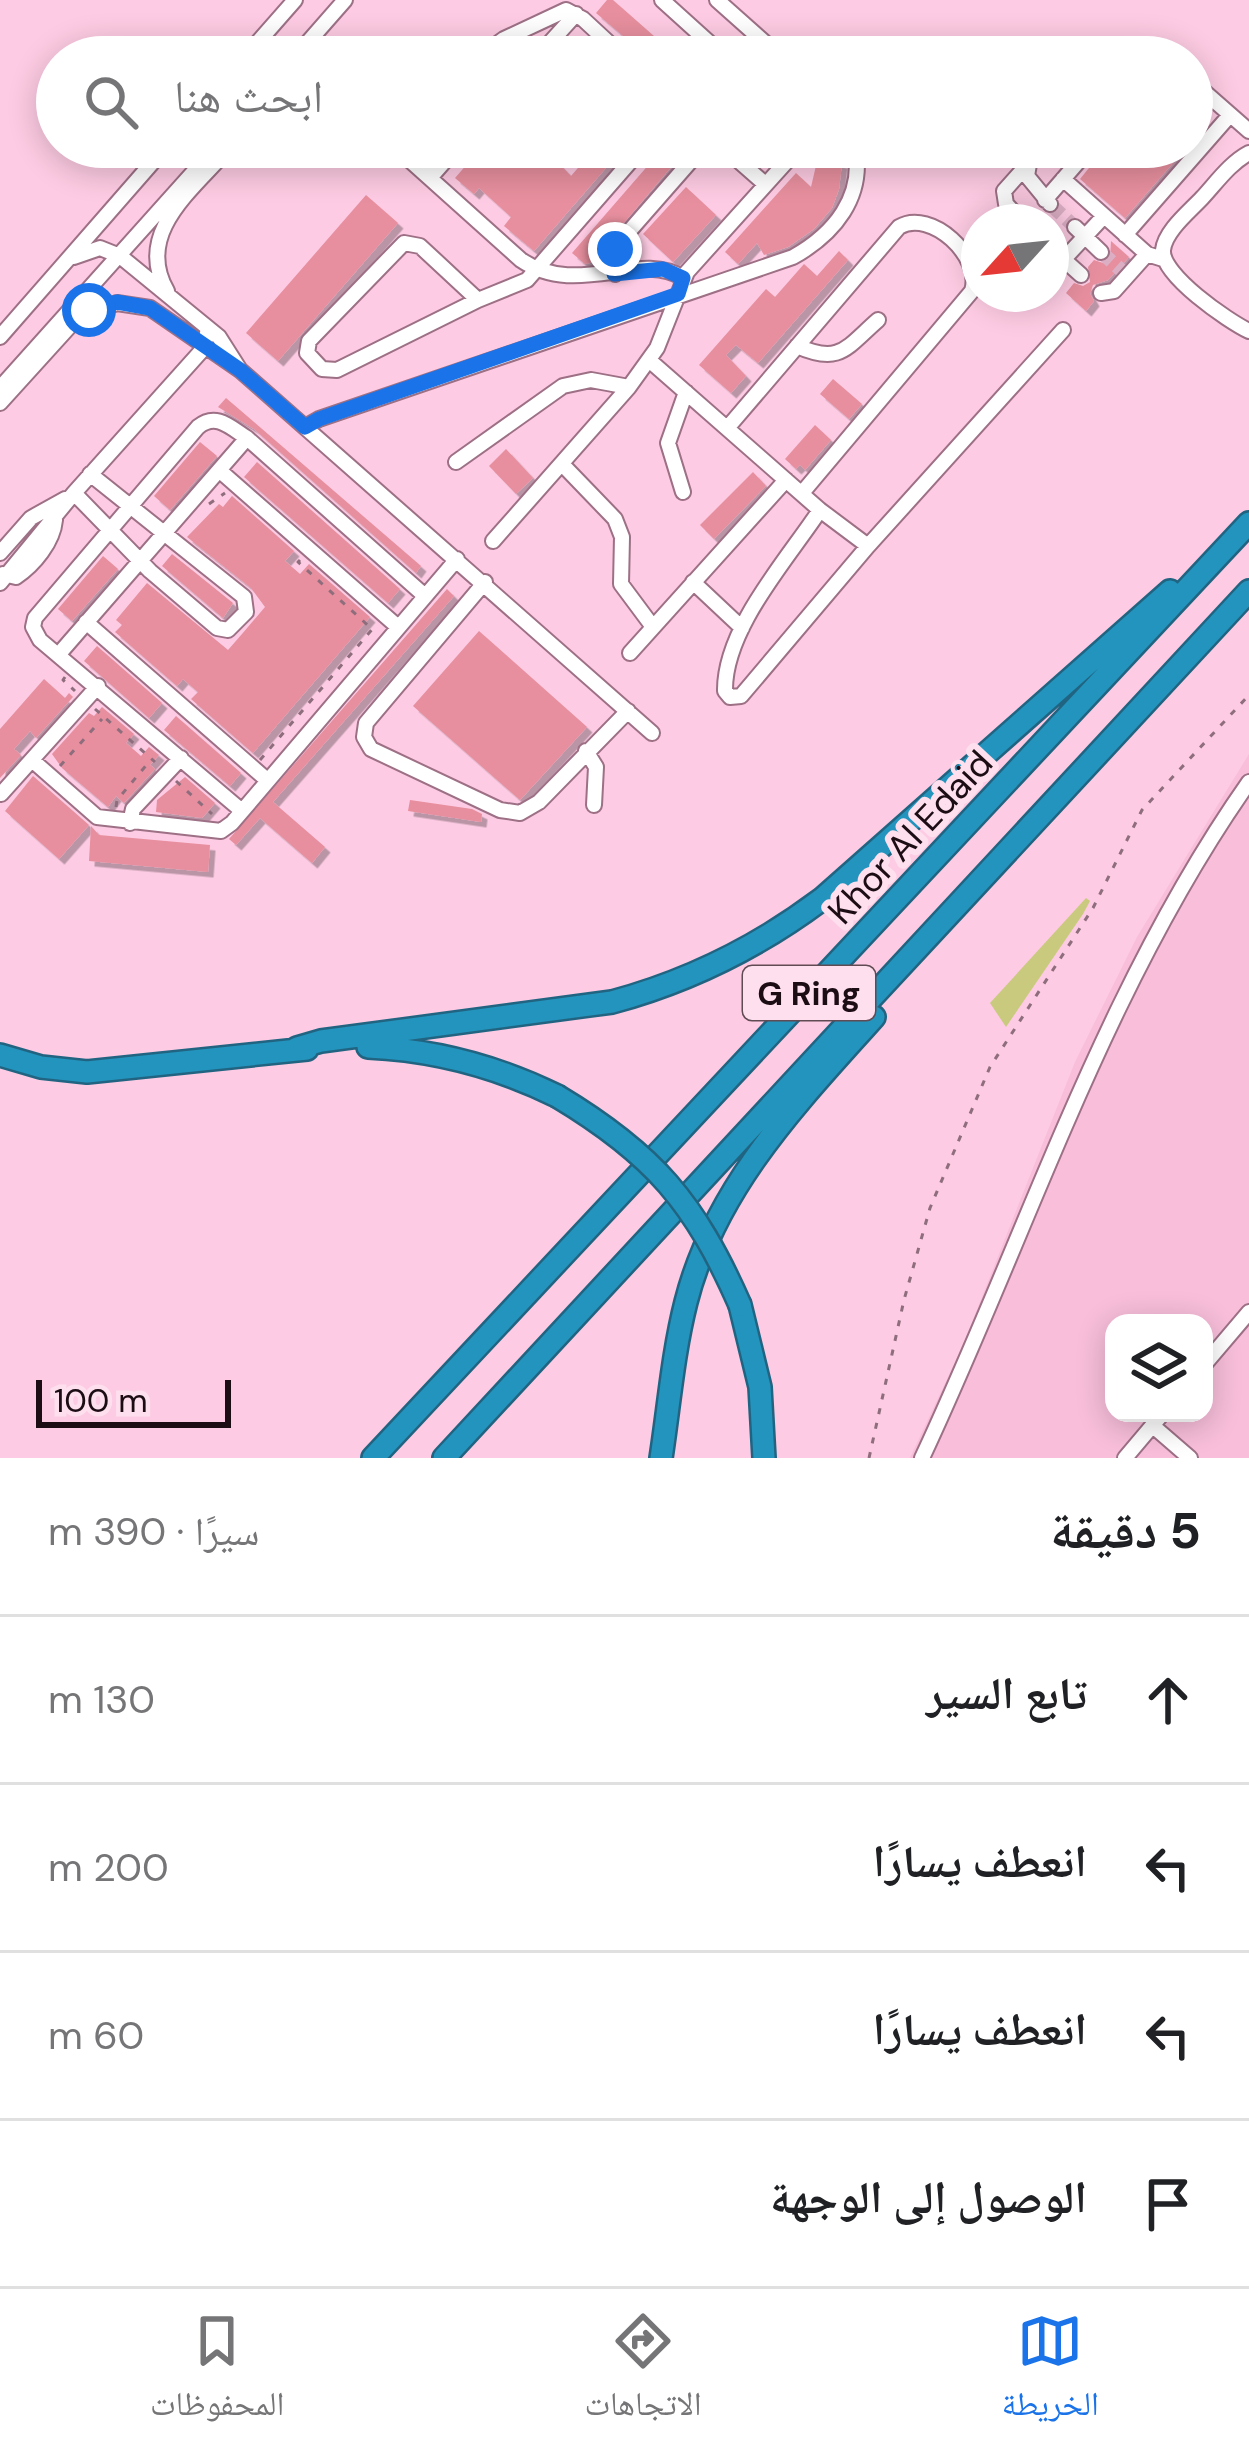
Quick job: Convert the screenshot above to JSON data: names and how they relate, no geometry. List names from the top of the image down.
{
  "streets": {
    "highway": ["Khor Al Edaid", "G Ring"]
  },
  "scale_bar": "100 m",
  "north": "bottom left",
  "page": {
    "search": "ابحث هنا",
    "scale": "100 m",
    "heading": ["5 دقيقة", "سيرًا · 390 m"],
    "list": [
      ["تابع السير", "130 m"],
      ["انعطف يسارًا", "200 m"],
      ["انعطف يسارًا", "60 m"],
      "الوصول إلى الوجهة"
    ],
    "nav": ["الخريطة", "الاتجاهات", "المحفوظات"]
  }
}
